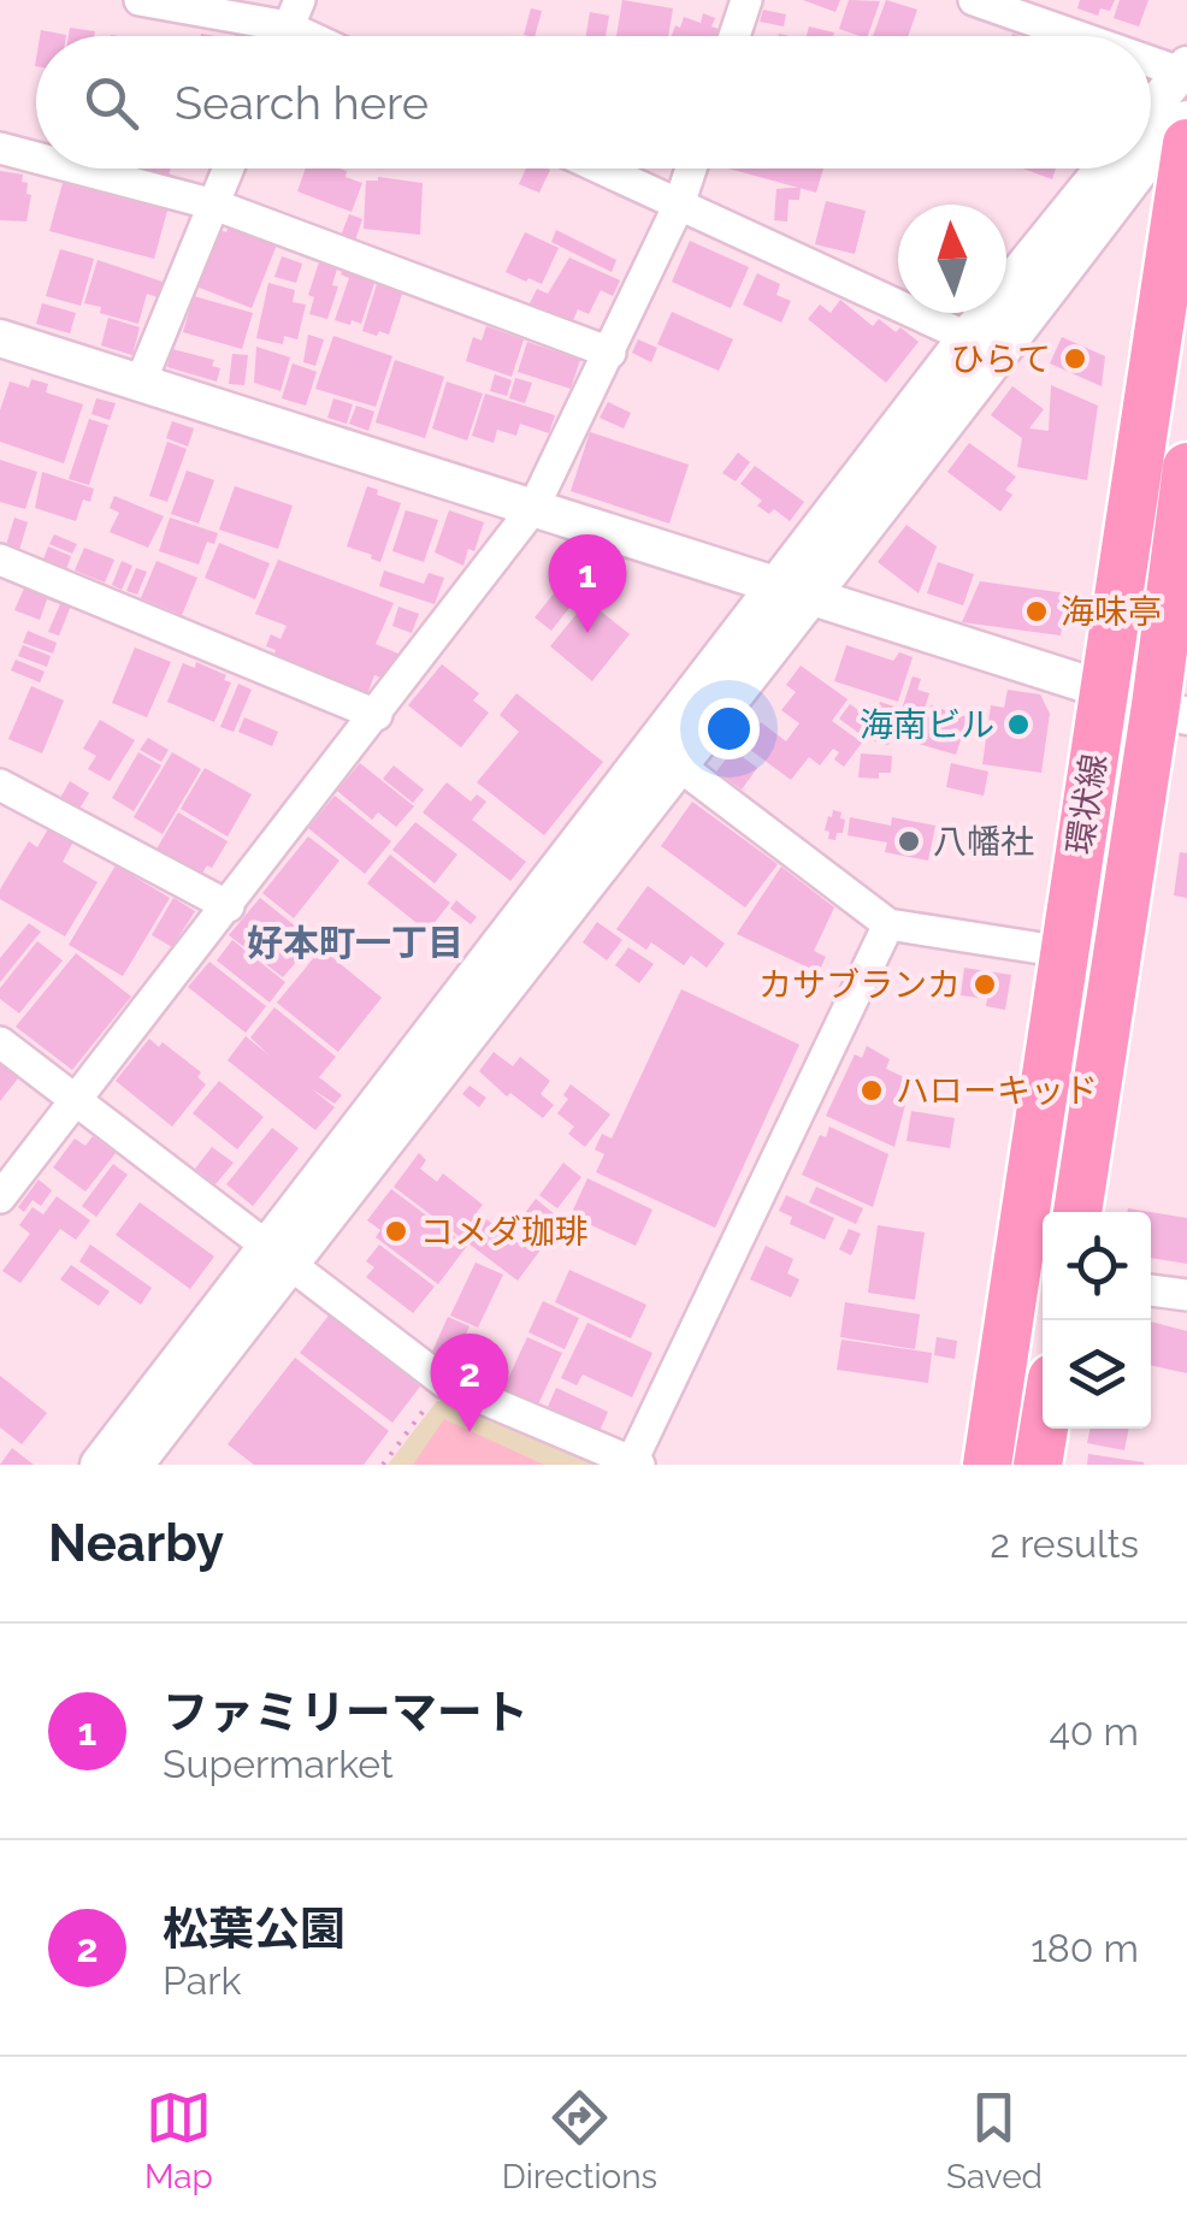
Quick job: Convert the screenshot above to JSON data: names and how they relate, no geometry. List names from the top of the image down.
{
  "streets": {
    "main road": ["環状線"]
  },
  "districts": ["好本町一丁目"],
  "places": [
    "ひらて",
    "海味亭",
    "海南ビル",
    "八幡社",
    "カサブランカ",
    "ハローキッド",
    "コメダ珈琲"
  ],
  "north": "top",
  "page": {
    "search": "Search here",
    "pins": ["1", "2"],
    "heading": ["Nearby", "2 results"],
    "list": [
      {
        "mark": "1",
        "name": "ファミリーマート",
        "note": "Supermarket",
        "value": "40 m"
      },
      {
        "mark": "2",
        "name": "松葉公園",
        "note": "Park",
        "value": "180 m"
      }
    ],
    "nav": ["Map", "Directions", "Saved"]
  }
}
